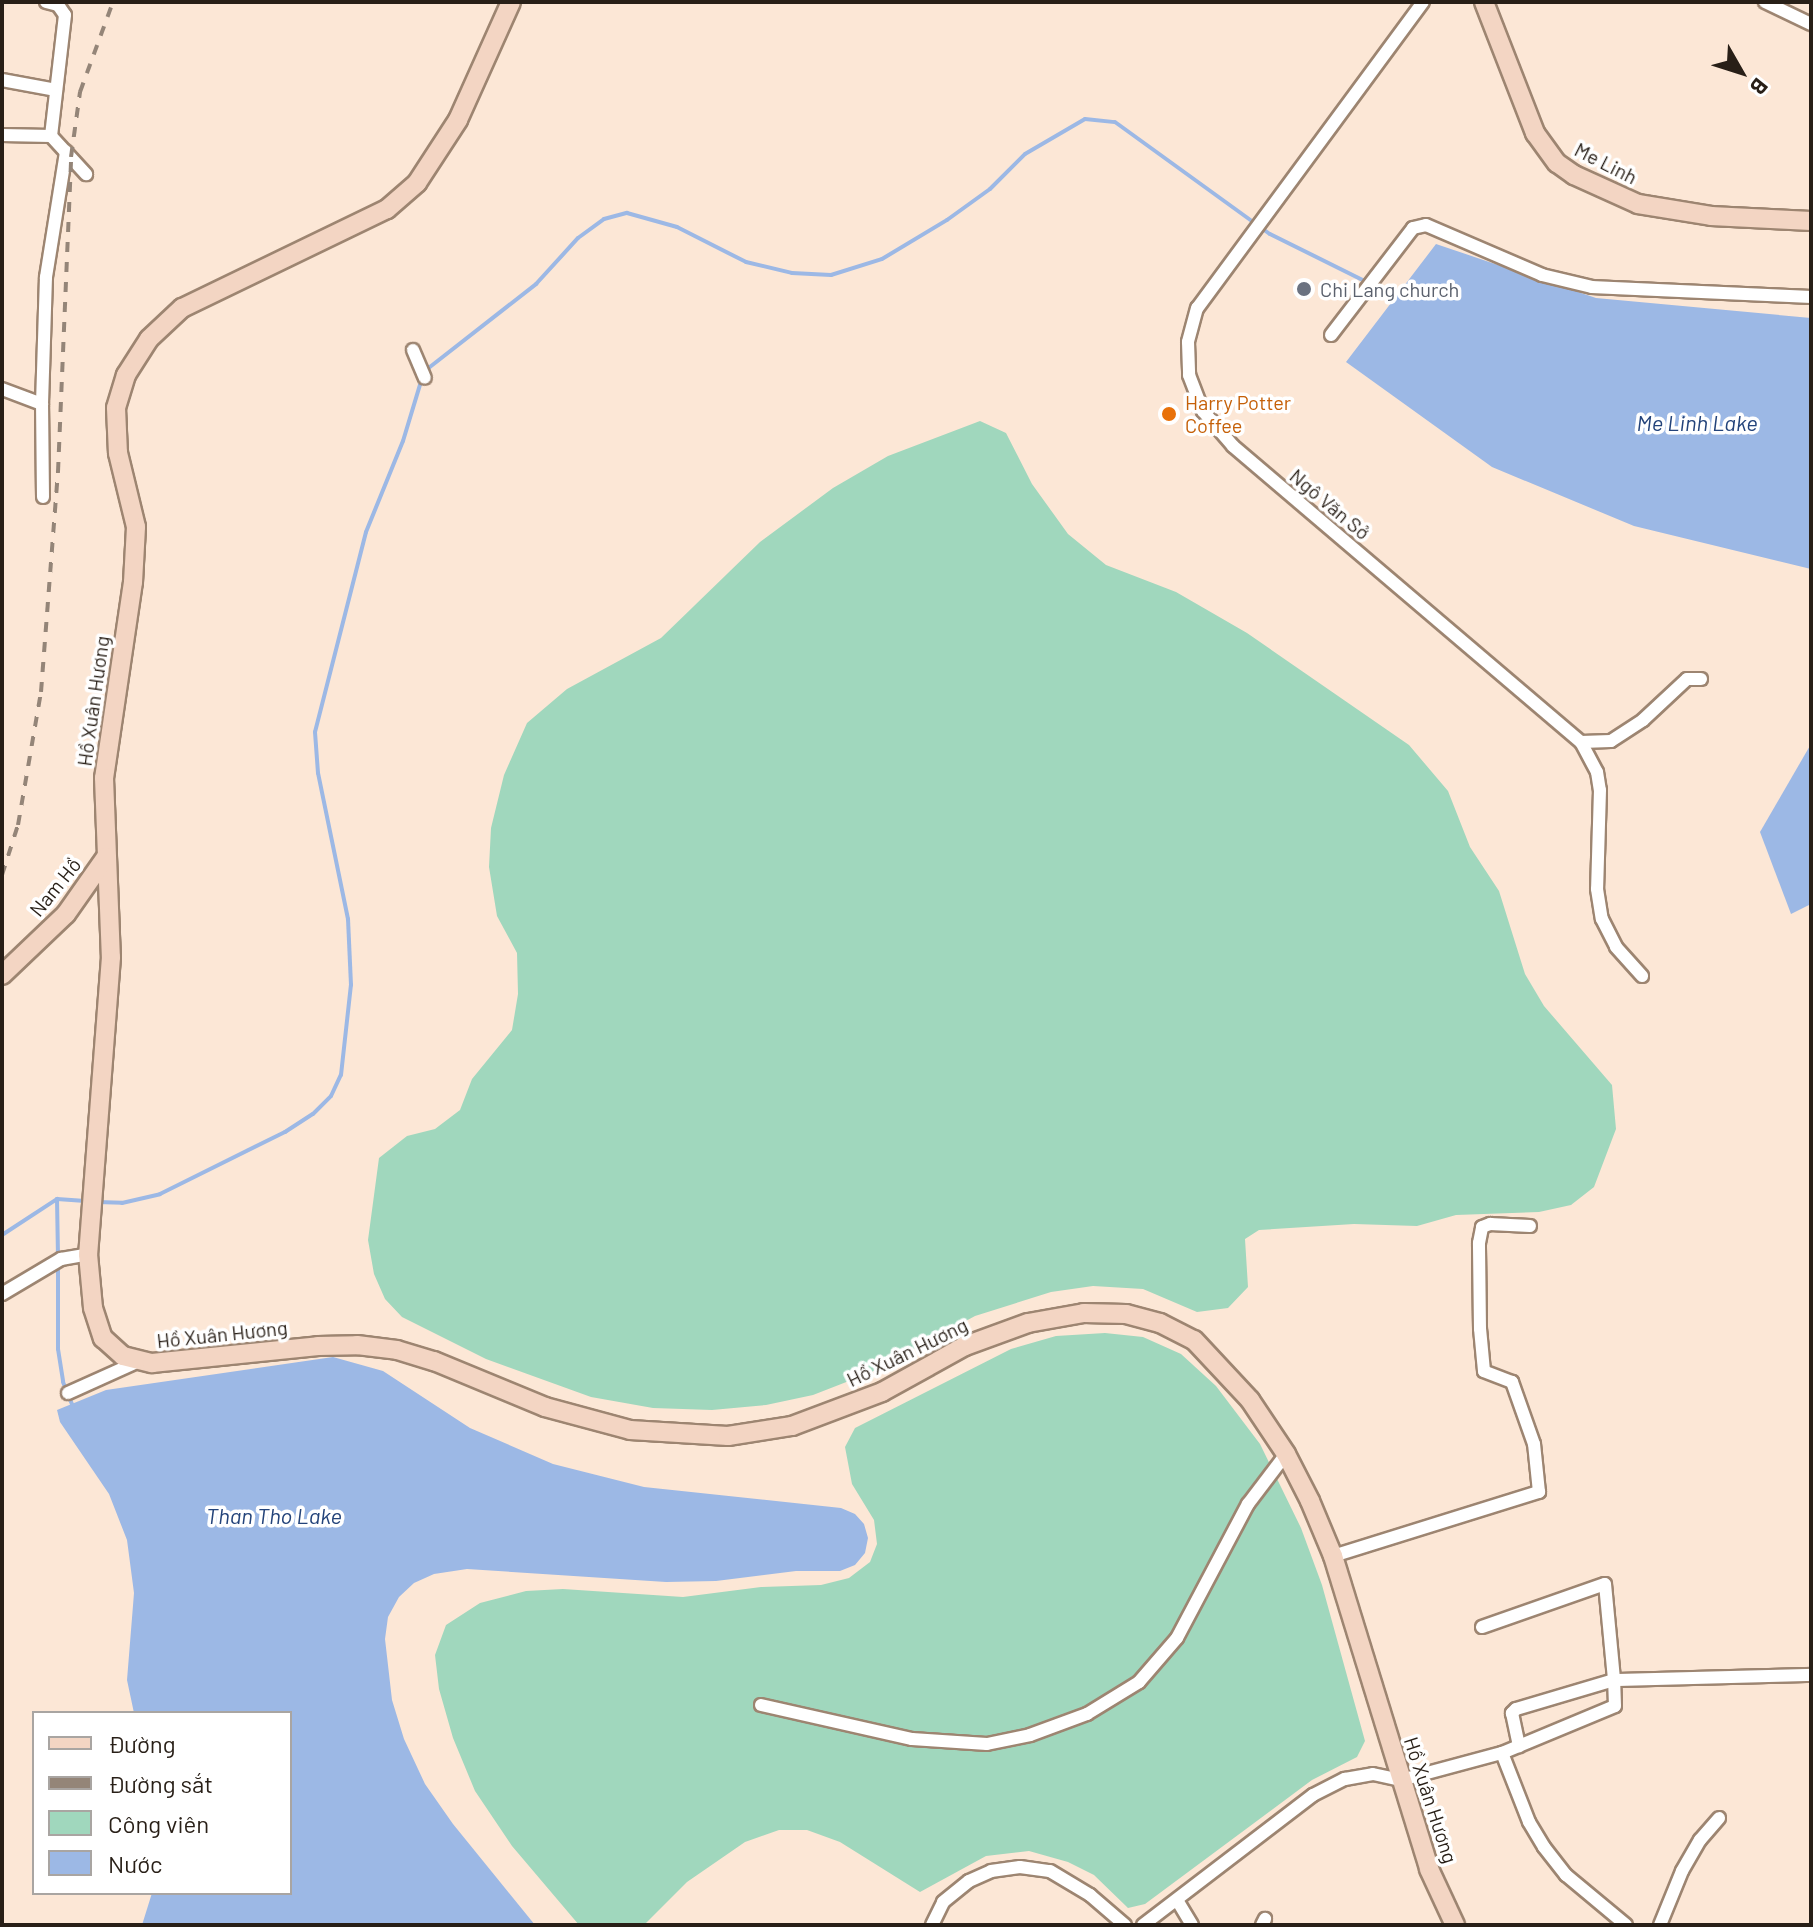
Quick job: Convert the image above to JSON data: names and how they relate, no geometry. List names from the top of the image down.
{
  "streets": {
    "main road": ["Me Linh", "Hồ Xuân Hương", "Nam Hồ"],
    "street": ["Ngô Văn Sở"]
  },
  "crossings": [
    ["Hồ Xuân Hương", "Nam Hồ"]
  ],
  "water": ["Me Linh Lake", "Than Tho Lake"],
  "places": ["Chi Lang church", "Harry Potter Coffee"],
  "legend": [
    "Đường",
    "Đường sắt",
    "Công viên",
    "Nước"
  ],
  "north": "bottom right"
}
